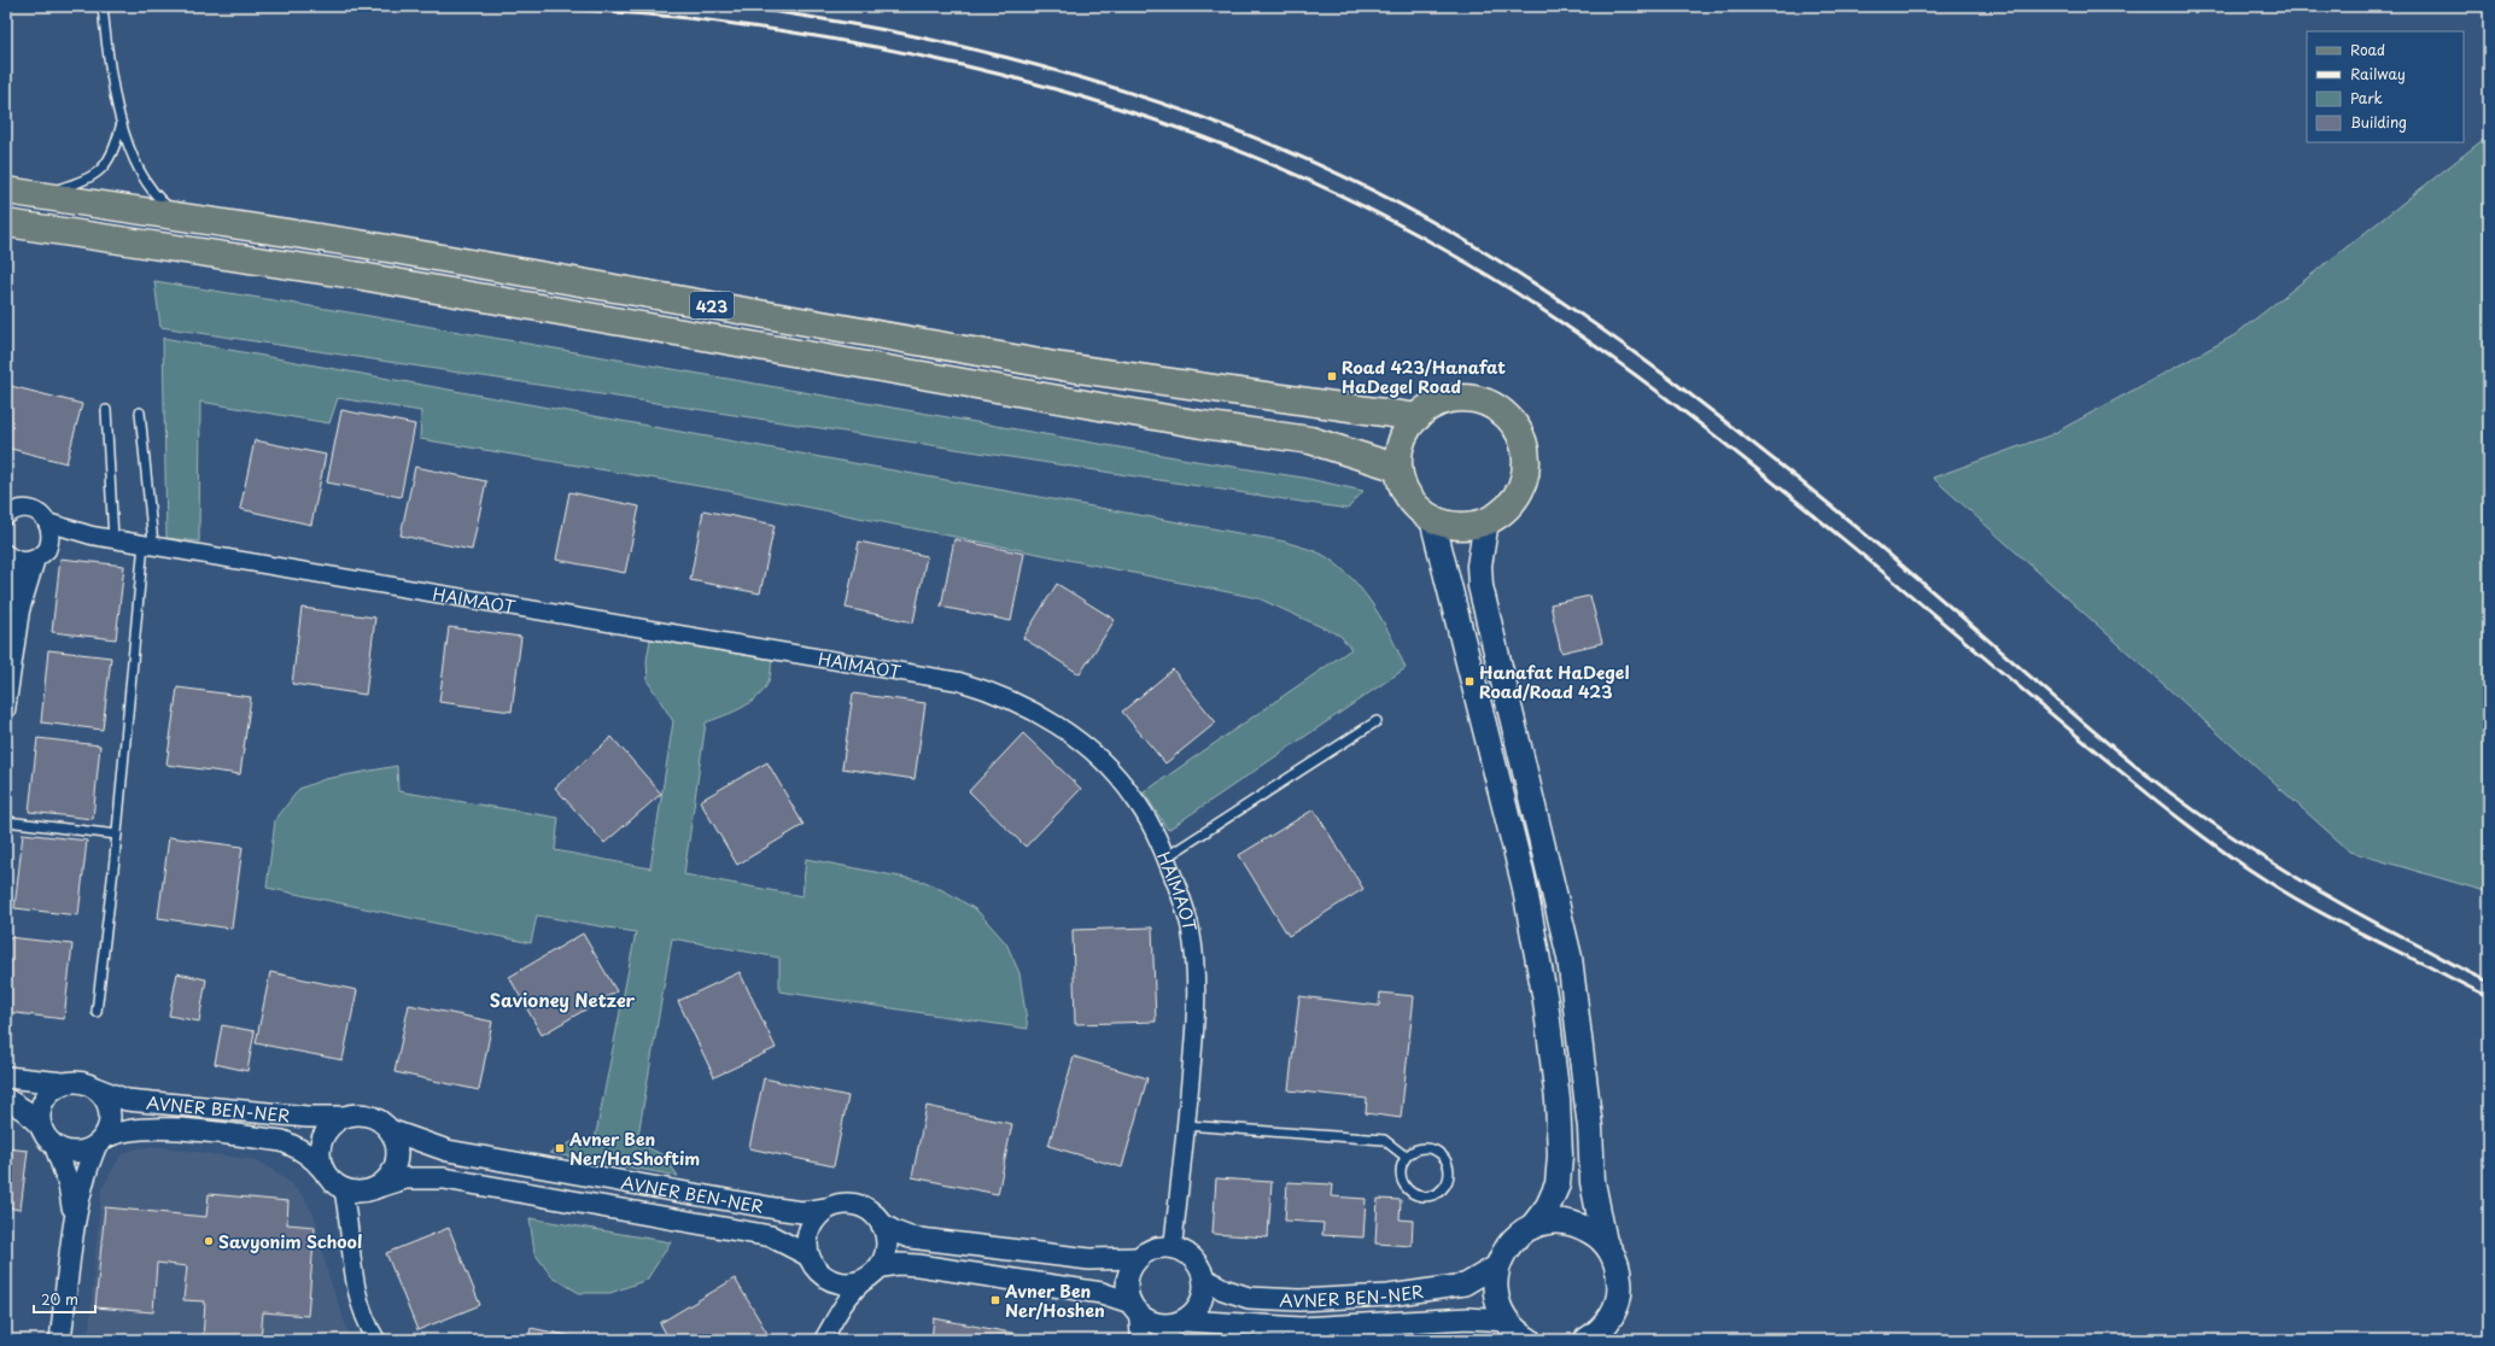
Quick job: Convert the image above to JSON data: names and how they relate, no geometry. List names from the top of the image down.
{
  "streets": {
    "main road": ["423"],
    "street": ["HAIMAOT", "AVNER BEN-NER"]
  },
  "crossings": [
    ["HAIMAOT", "AVNER BEN-NER"]
  ],
  "districts": ["Savioney Netzer"],
  "places": {
    "transit": [
      "Road 423/Hanafat HaDegel Road",
      "Hanafat HaDegel Road/Road 423",
      "Avner Ben Ner/HaShoftim",
      "Avner Ben Ner/Hoshen"
    ],
    "other": ["Savyonim School"]
  },
  "legend": [
    "Road",
    "Railway",
    "Park",
    "Building"
  ],
  "scale_bar": "20 m"
}
